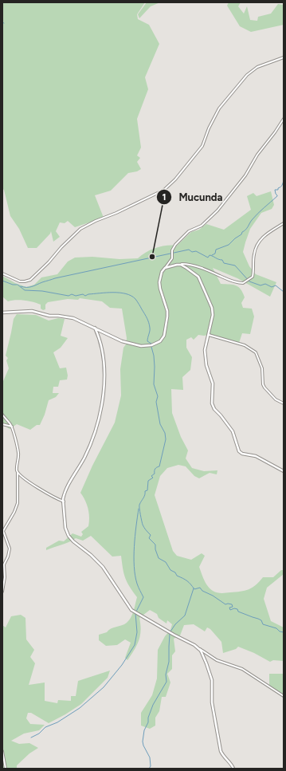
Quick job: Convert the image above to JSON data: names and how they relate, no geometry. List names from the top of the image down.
{
  "places": ["Mucunda"]
}
